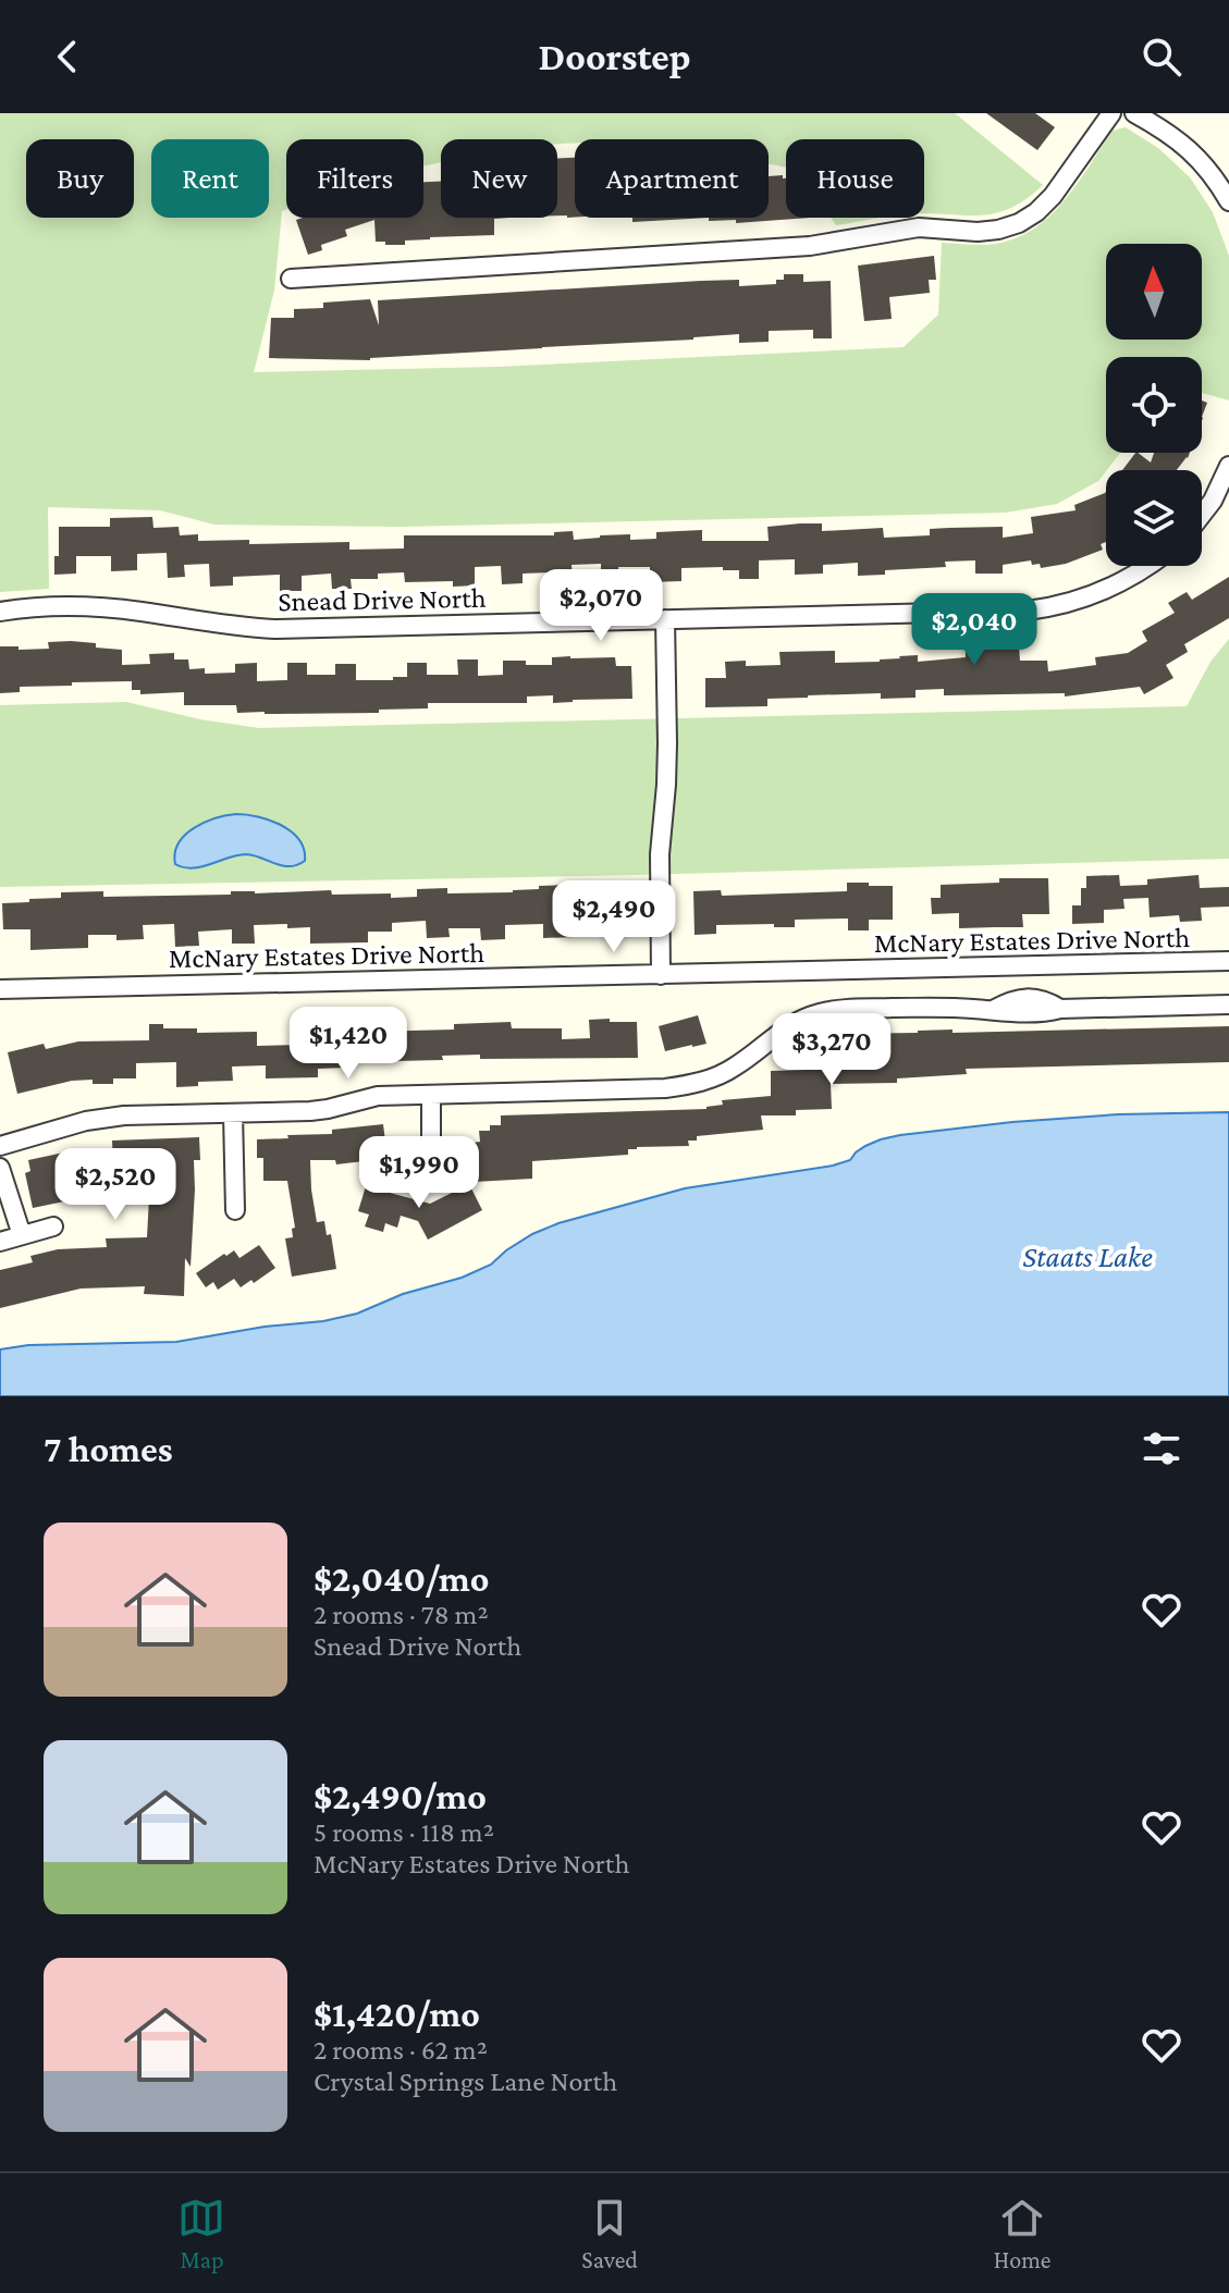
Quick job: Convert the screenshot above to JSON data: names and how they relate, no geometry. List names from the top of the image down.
{
  "streets": {
    "street": ["Snead Drive North", "McNary Estates Drive North"]
  },
  "water": ["Staats Lake"],
  "north": "top",
  "page": {
    "header": "Doorstep",
    "chip": [
      "Buy",
      "Rent",
      "Filters",
      "New",
      "Apartment",
      "House"
    ],
    "price": [
      "$2,070",
      "$2,040",
      "$2,490",
      "$1,420",
      "$3,270",
      "$1,990",
      "$2,520"
    ],
    "heading": "7 homes",
    "list": [
      {
        "name": "$2,040/mo",
        "note": "2 rooms · 78 m² · Snead Drive North"
      },
      {
        "name": "$2,490/mo",
        "note": "5 rooms · 118 m² · McNary Estates Drive North"
      },
      {
        "name": "$1,420/mo",
        "note": "2 rooms · 62 m² · Crystal Springs Lane North"
      }
    ],
    "tabs": ["Map", "Saved", "Home"]
  }
}
